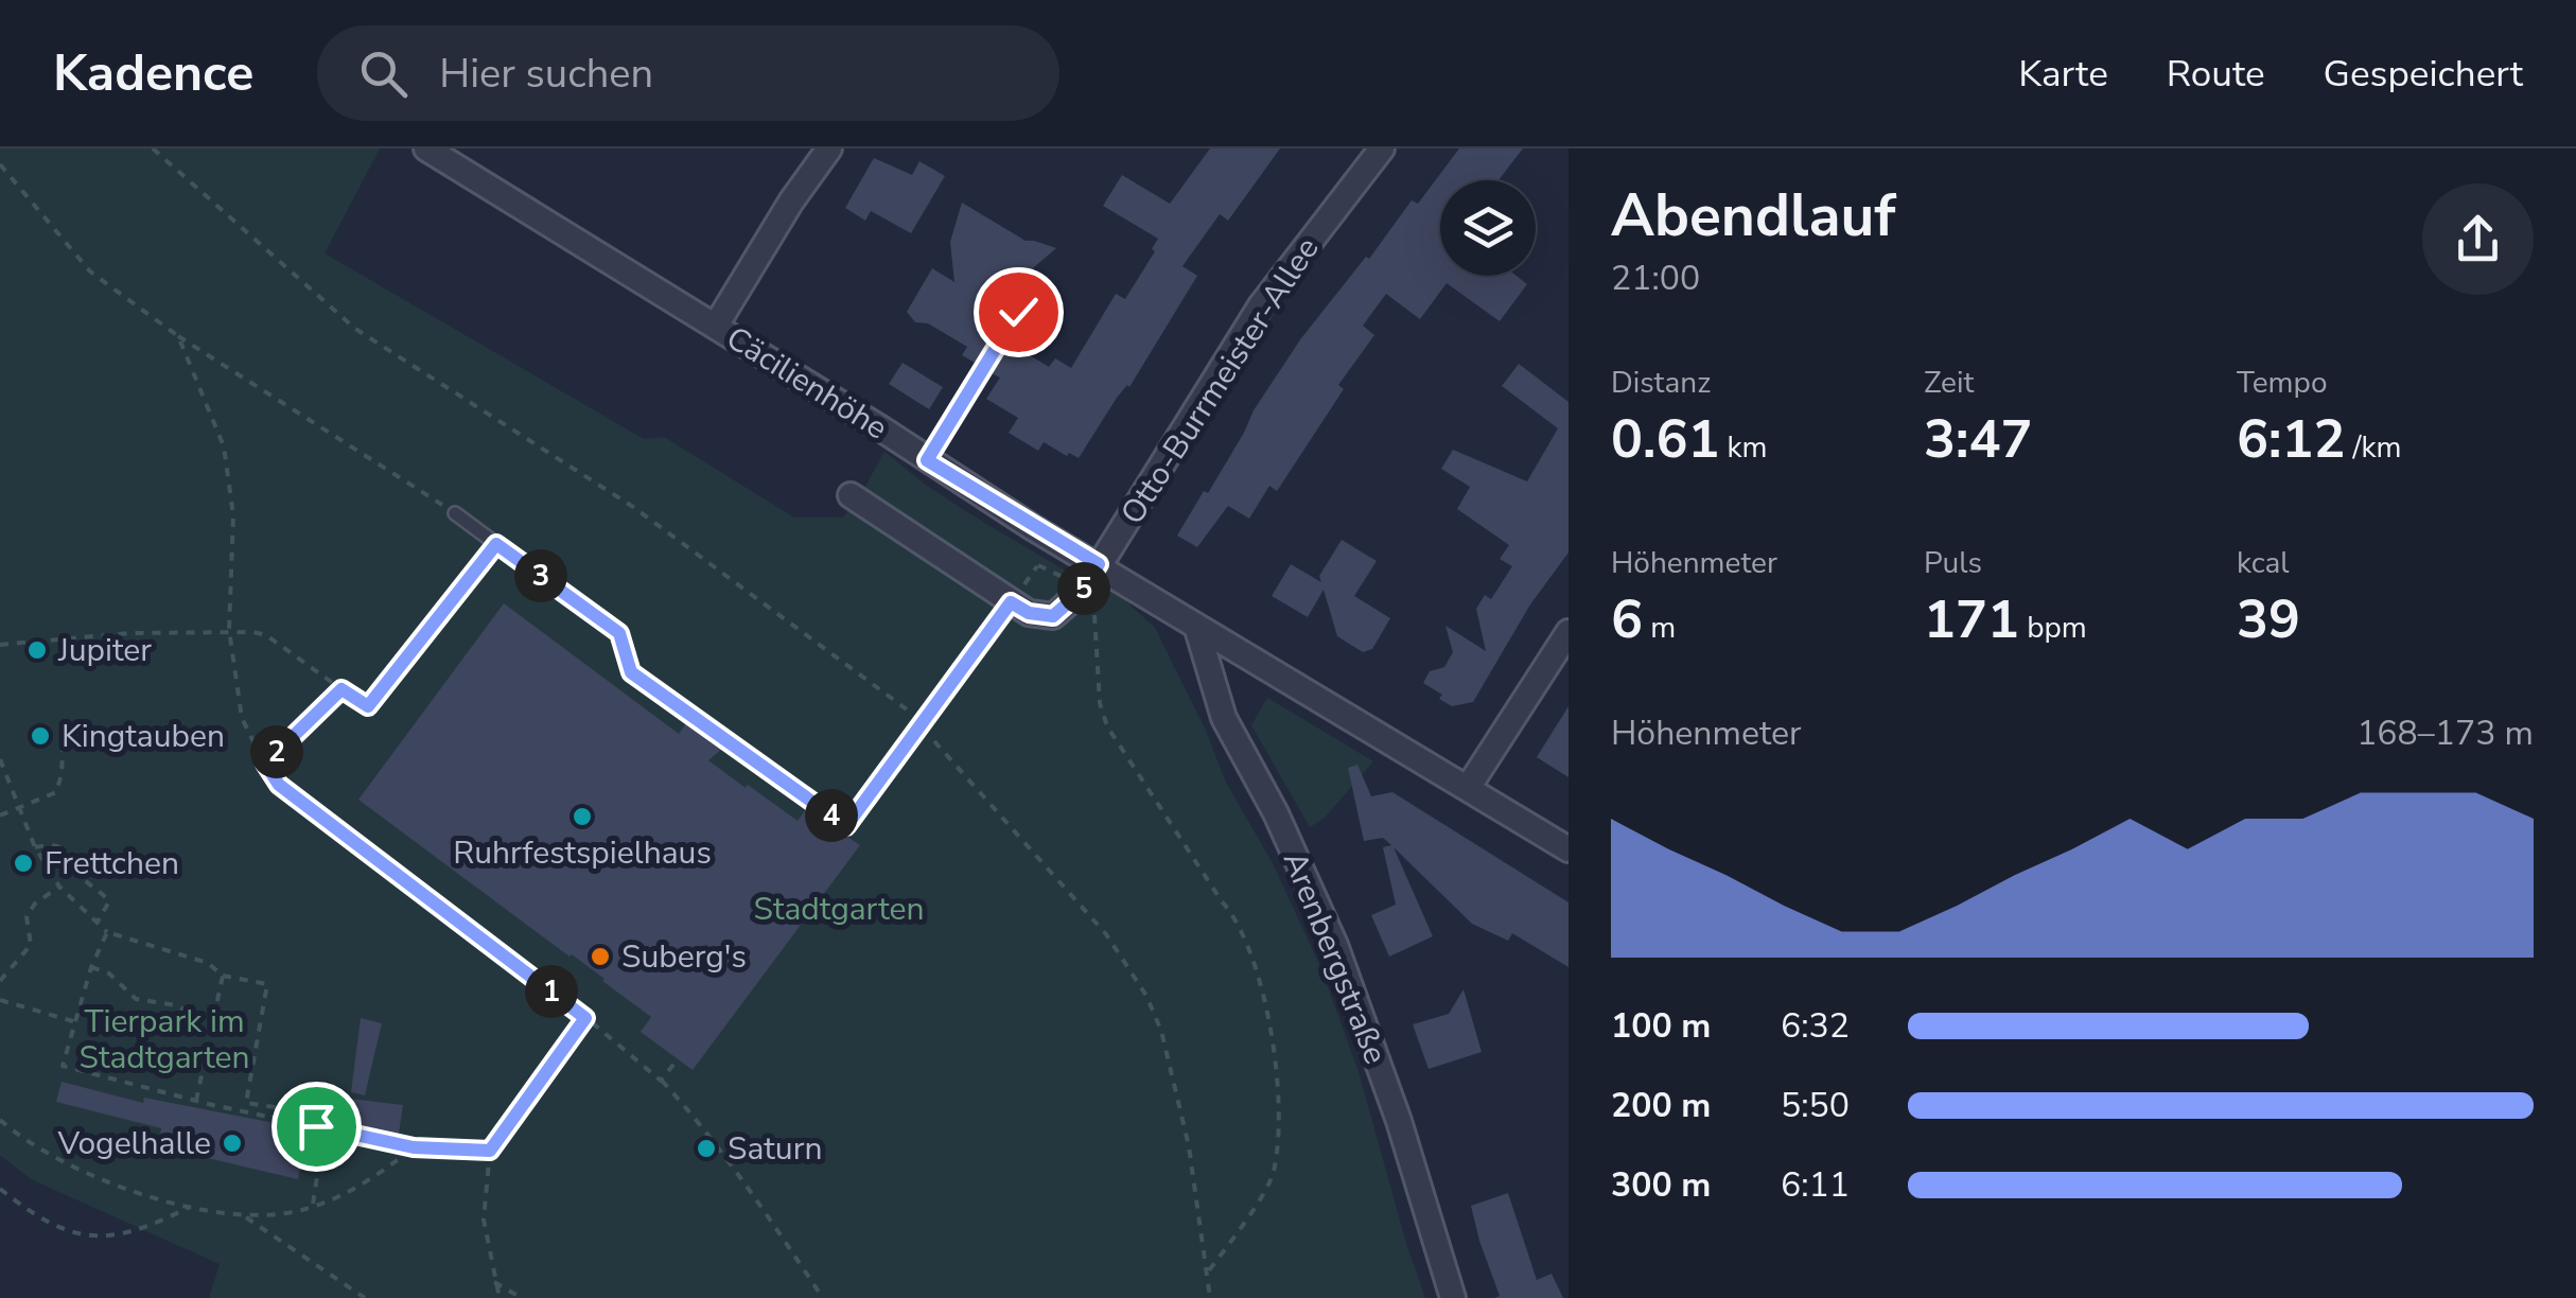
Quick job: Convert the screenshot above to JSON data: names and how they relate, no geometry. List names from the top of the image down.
{
  "streets": {
    "street": ["Otto-Burrmeister-Allee", "Cäcilienhöhe", "Arenbergstraße"]
  },
  "crossings": [
    ["Otto-Burrmeister-Allee", "Cäcilienhöhe"],
    ["Cäcilienhöhe", "Arenbergstraße"]
  ],
  "parks": ["Stadtgarten", "Tierpark im Stadtgarten"],
  "places": [
    "Jupiter",
    "Kingtauben",
    "Ruhrfestspielhaus",
    "Frettchen",
    "Suberg's",
    "Vogelhalle",
    "Saturn"
  ],
  "page": {
    "header": "Kadence",
    "search": "Hier suchen",
    "nav": ["Karte", "Route", "Gespeichert"],
    "heading": ["Abendlauf", "21:00"],
    "stats": [
      ["Distanz", "0.61 km"],
      ["Zeit", "3:47"],
      ["Tempo", "6:12 /km"],
      ["Höhenmeter", "6 m"],
      ["Puls", "171 bpm"],
      ["kcal", "39"]
    ],
    "pins": [
      "3",
      "5",
      "2",
      "4",
      "1"
    ],
    "chart": ["Höhenmeter", "168–173 m"],
    "list": [
      {
        "name": "100 m",
        "note": "6:32"
      },
      {
        "name": "200 m",
        "note": "5:50"
      },
      {
        "name": "300 m",
        "note": "6:11"
      }
    ]
  }
}
